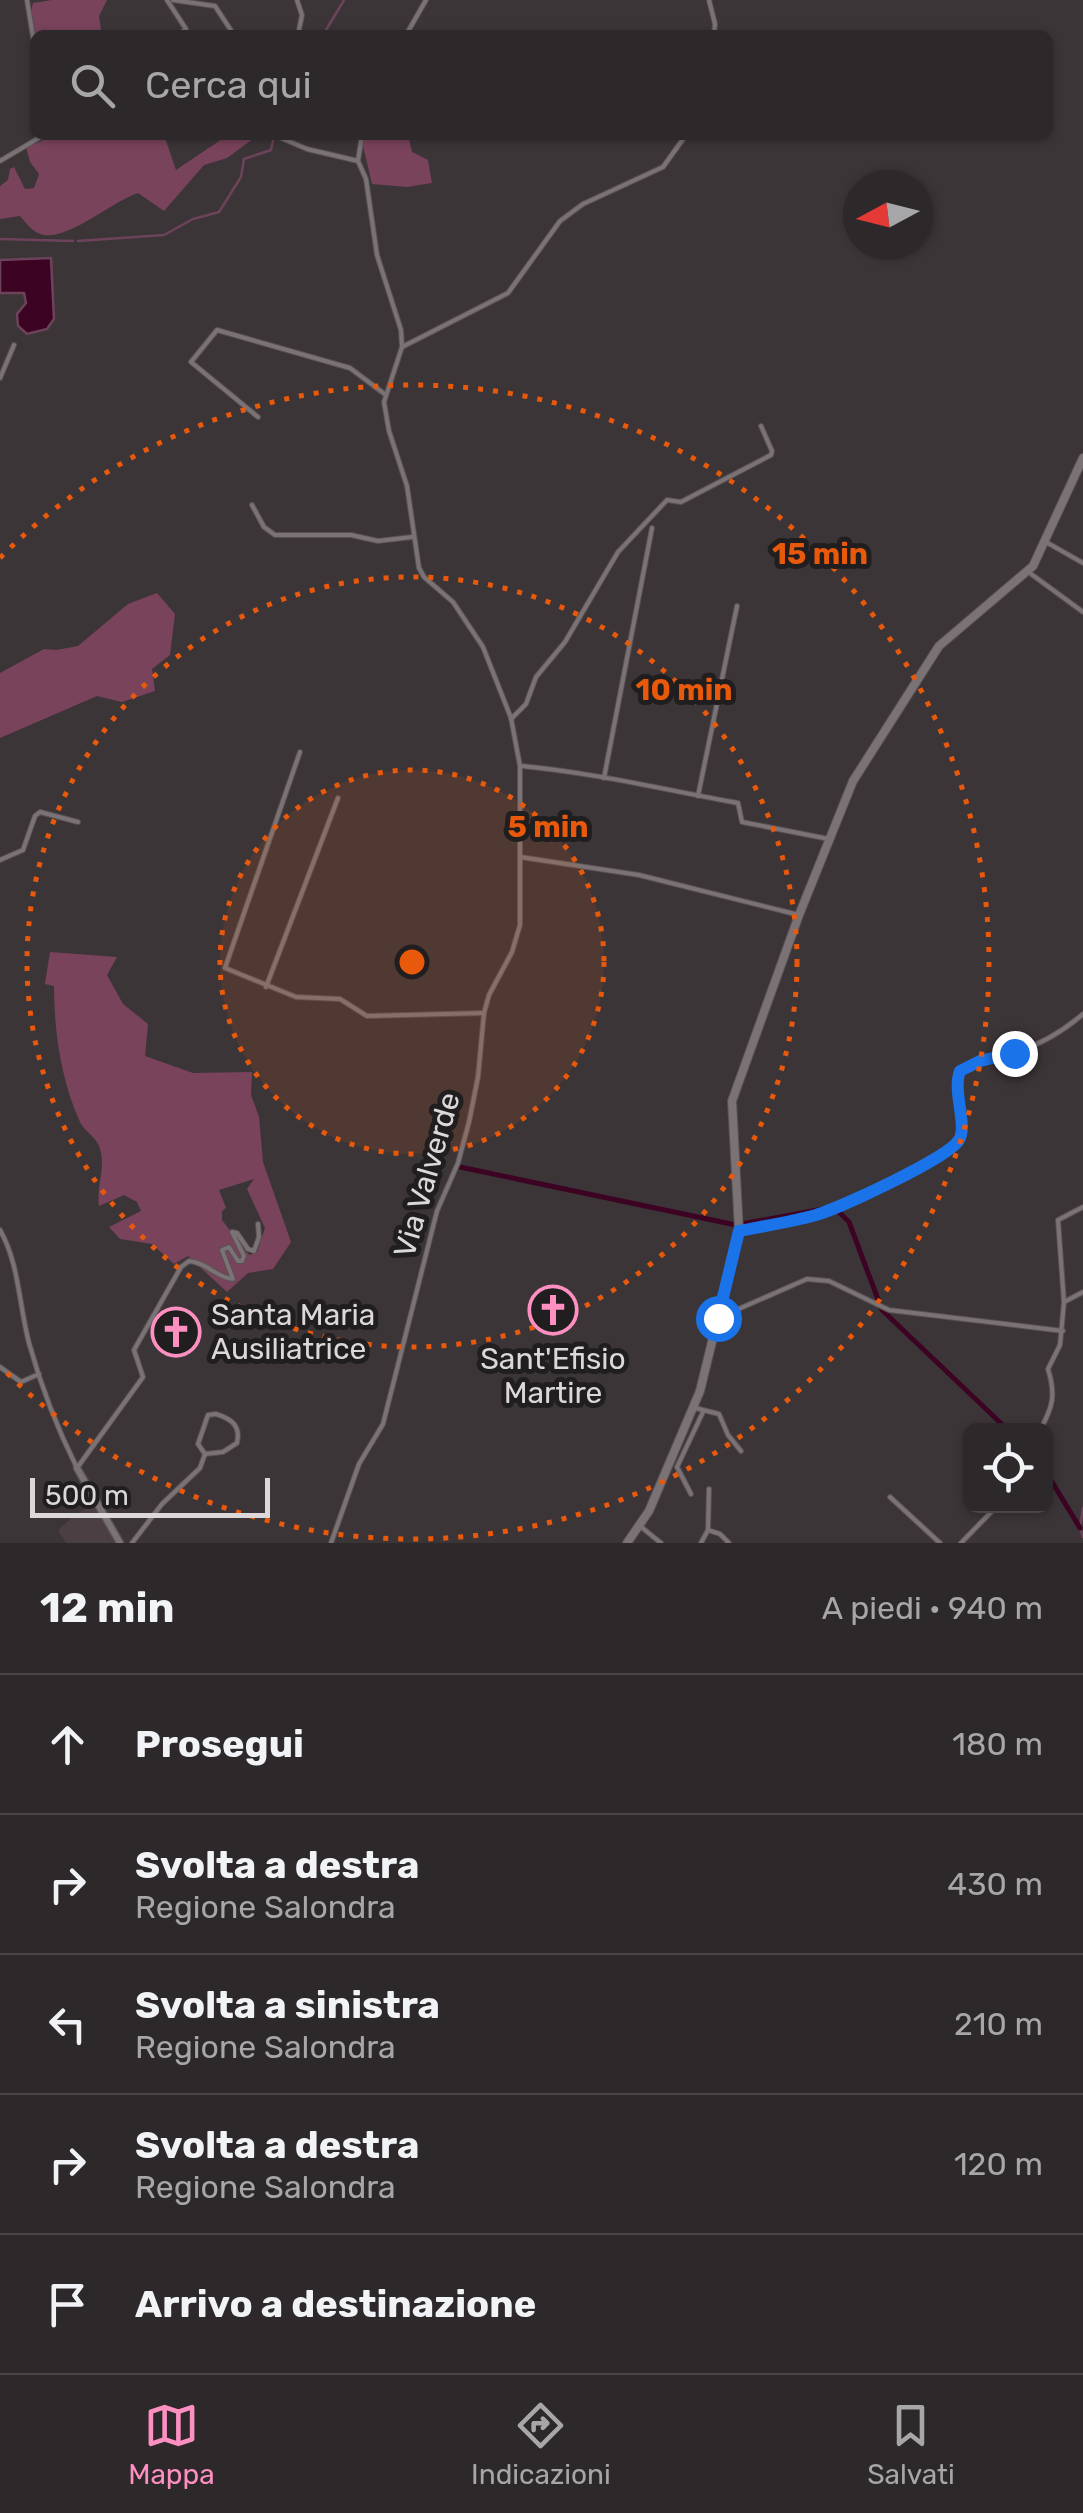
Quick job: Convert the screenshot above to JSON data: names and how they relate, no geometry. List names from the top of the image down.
{
  "streets": {
    "street": ["Via Valverde"]
  },
  "places": {
    "church": ["Sant'Efisio Martire", "Santa Maria Ausiliatrice"]
  },
  "scale_bar": "500 m",
  "north": "left",
  "page": {
    "search": "Cerca qui",
    "scale": "500 m",
    "heading": ["12 min", "A piedi · 940 m"],
    "list": [
      ["Prosegui", "180 m"],
      ["Svolta a destra", "Regione Salondra", "430 m"],
      ["Svolta a sinistra", "Regione Salondra", "210 m"],
      ["Svolta a destra", "Regione Salondra", "120 m"],
      "Arrivo a destinazione"
    ],
    "nav": ["Mappa", "Indicazioni", "Salvati"]
  },
  "rings": ["15 min", "10 min", "5 min"]
}
